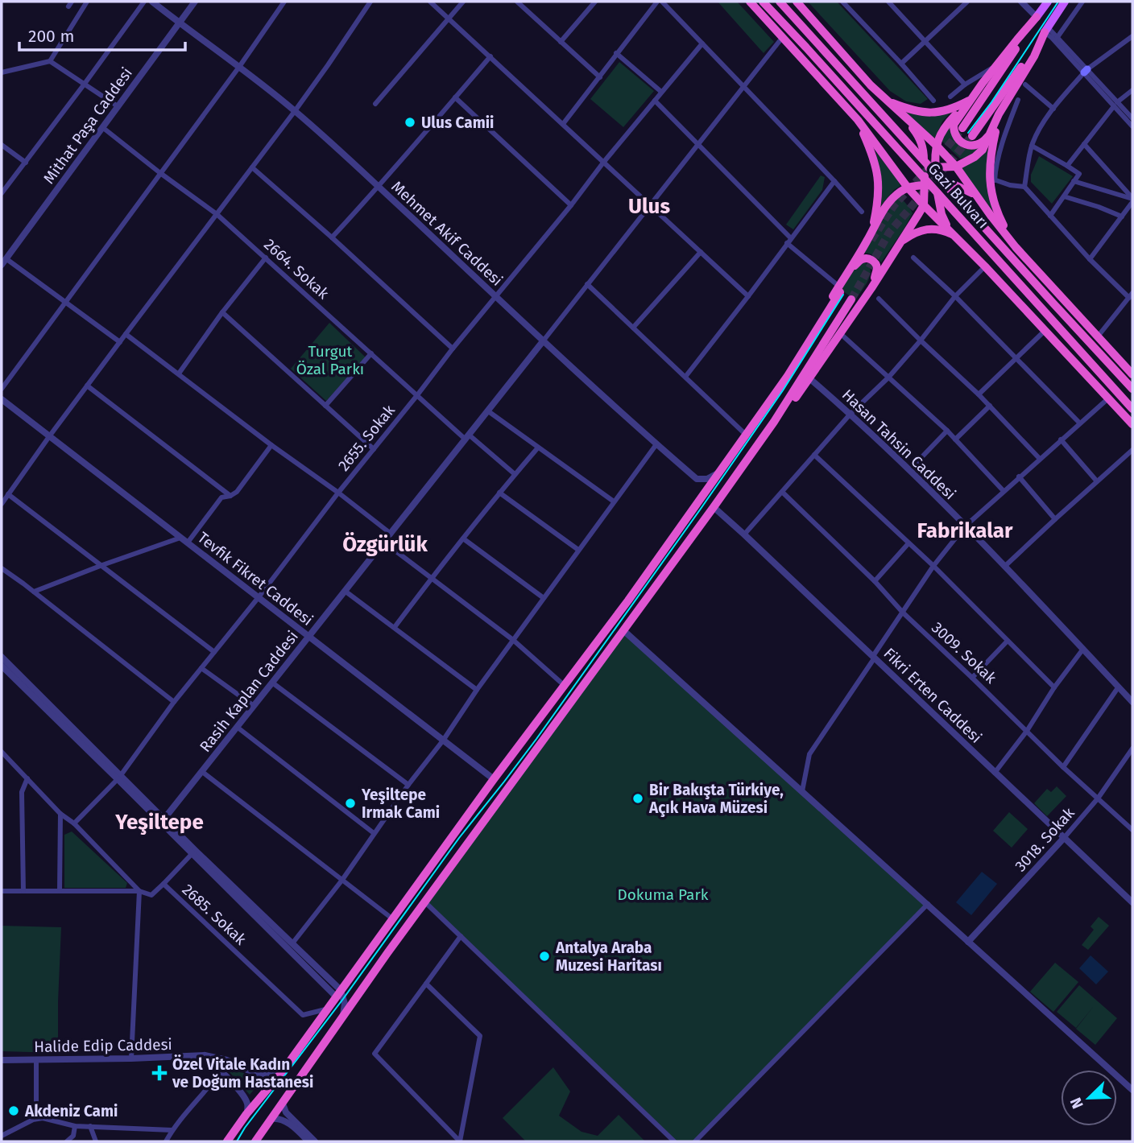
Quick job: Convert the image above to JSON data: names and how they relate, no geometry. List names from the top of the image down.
{
  "streets": {
    "highway": ["Gazi Bulvarı"],
    "street": [
      "Mithat Paşa Caddesi",
      "Mehmet Akif Caddesi",
      "2664. Sokak",
      "2655. Sokak",
      "Hasan Tahsin Caddesi",
      "Tevfik Fikret Caddesi",
      "3009. Sokak",
      "Rasih Kaplan Caddesi",
      "Fikri Erten Caddesi",
      "3018. Sokak",
      "2685. Sokak",
      "Halide Edip Caddesi"
    ]
  },
  "crossings": [
    ["Mithat Paşa Caddesi", "Mehmet Akif Caddesi"],
    ["Mithat Paşa Caddesi", "2664. Sokak"],
    ["Mehmet Akif Caddesi", "2655. Sokak"],
    ["Mehmet Akif Caddesi", "Rasih Kaplan Caddesi"],
    ["2664. Sokak", "2655. Sokak"],
    ["2664. Sokak", "Rasih Kaplan Caddesi"],
    ["2655. Sokak", "Tevfik Fikret Caddesi"],
    ["Tevfik Fikret Caddesi", "Rasih Kaplan Caddesi"],
    ["3009. Sokak", "3018. Sokak"],
    ["Fikri Erten Caddesi", "3018. Sokak"]
  ],
  "districts": [
    "Ulus",
    "Fabrikalar",
    "Özgürlük",
    "Yeşiltepe"
  ],
  "parks": ["Turgut Özal Parkı", "Dokuma Park"],
  "places": {
    "other": [
      "Ulus Camii",
      "Bir Bakışta Türkiye, Açık Hava Müzesi",
      "Yeşiltepe Irmak Cami",
      "Antalya Araba Muzesi Haritası",
      "Akdeniz Cami"
    ],
    "health": ["Özel Vitale Kadın ve Doğum Hastanesi"]
  },
  "scale_bar": "200 m",
  "north": "bottom left"
}
